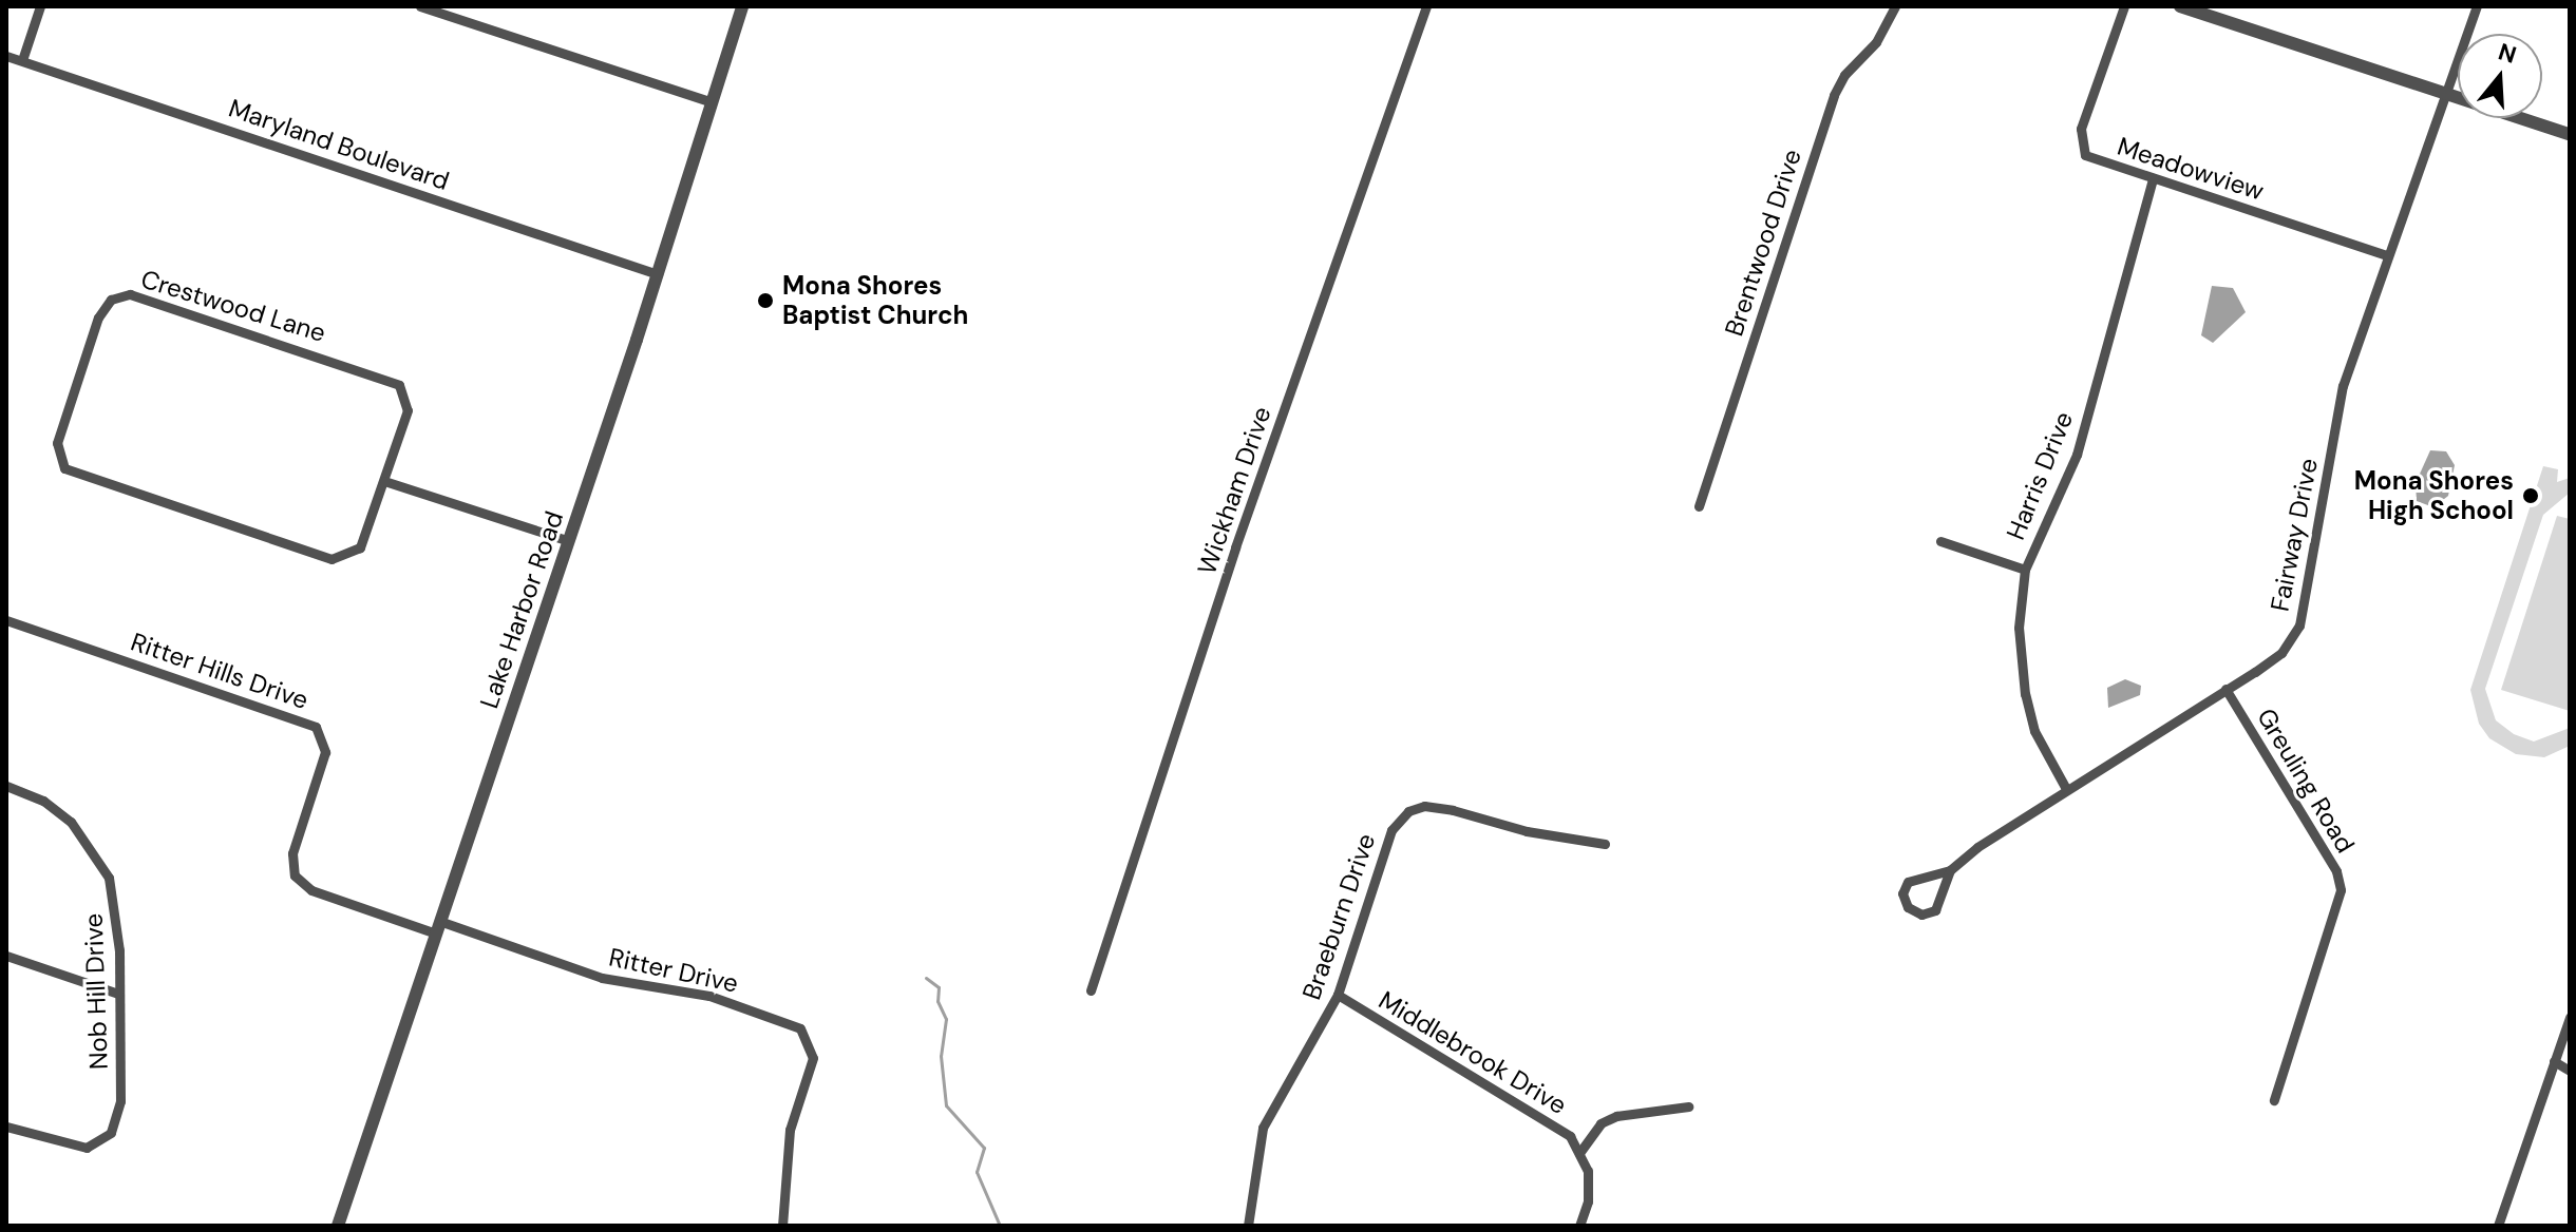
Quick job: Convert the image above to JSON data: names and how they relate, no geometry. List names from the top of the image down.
{
  "streets": {
    "street": [
      "Maryland Boulevard",
      "Meadowview",
      "Brentwood Drive",
      "Crestwood Lane",
      "Harris Drive",
      "Wickham Drive",
      "Fairway Drive",
      "Lake Harbor Road",
      "Ritter Hills Drive",
      "Greuling Road",
      "Braeburn Drive",
      "Ritter Drive",
      "Nob Hill Drive",
      "Middlebrook Drive"
    ]
  },
  "crossings": [
    ["Maryland Boulevard", "Lake Harbor Road"],
    ["Meadowview", "Harris Drive"],
    ["Meadowview", "Fairway Drive"],
    ["Harris Drive", "Fairway Drive"],
    ["Fairway Drive", "Greuling Road"],
    ["Lake Harbor Road", "Ritter Hills Drive"],
    ["Lake Harbor Road", "Ritter Drive"],
    ["Ritter Hills Drive", "Ritter Drive"],
    ["Braeburn Drive", "Middlebrook Drive"]
  ],
  "places": ["Mona Shores Baptist Church", "Mona Shores High School"],
  "north": "top"
}
